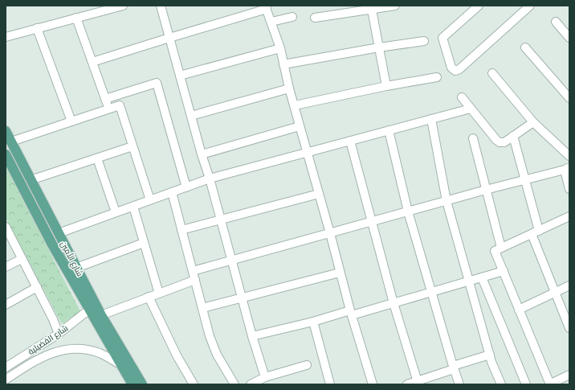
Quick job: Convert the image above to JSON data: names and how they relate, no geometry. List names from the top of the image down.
{
  "streets": {
    "main road": ["شارع الأمين"],
    "street": ["شارع الفضيلية"]
  },
  "crossings": [
    ["شارع الأمين", "شارع الفضيلية"]
  ]
}
